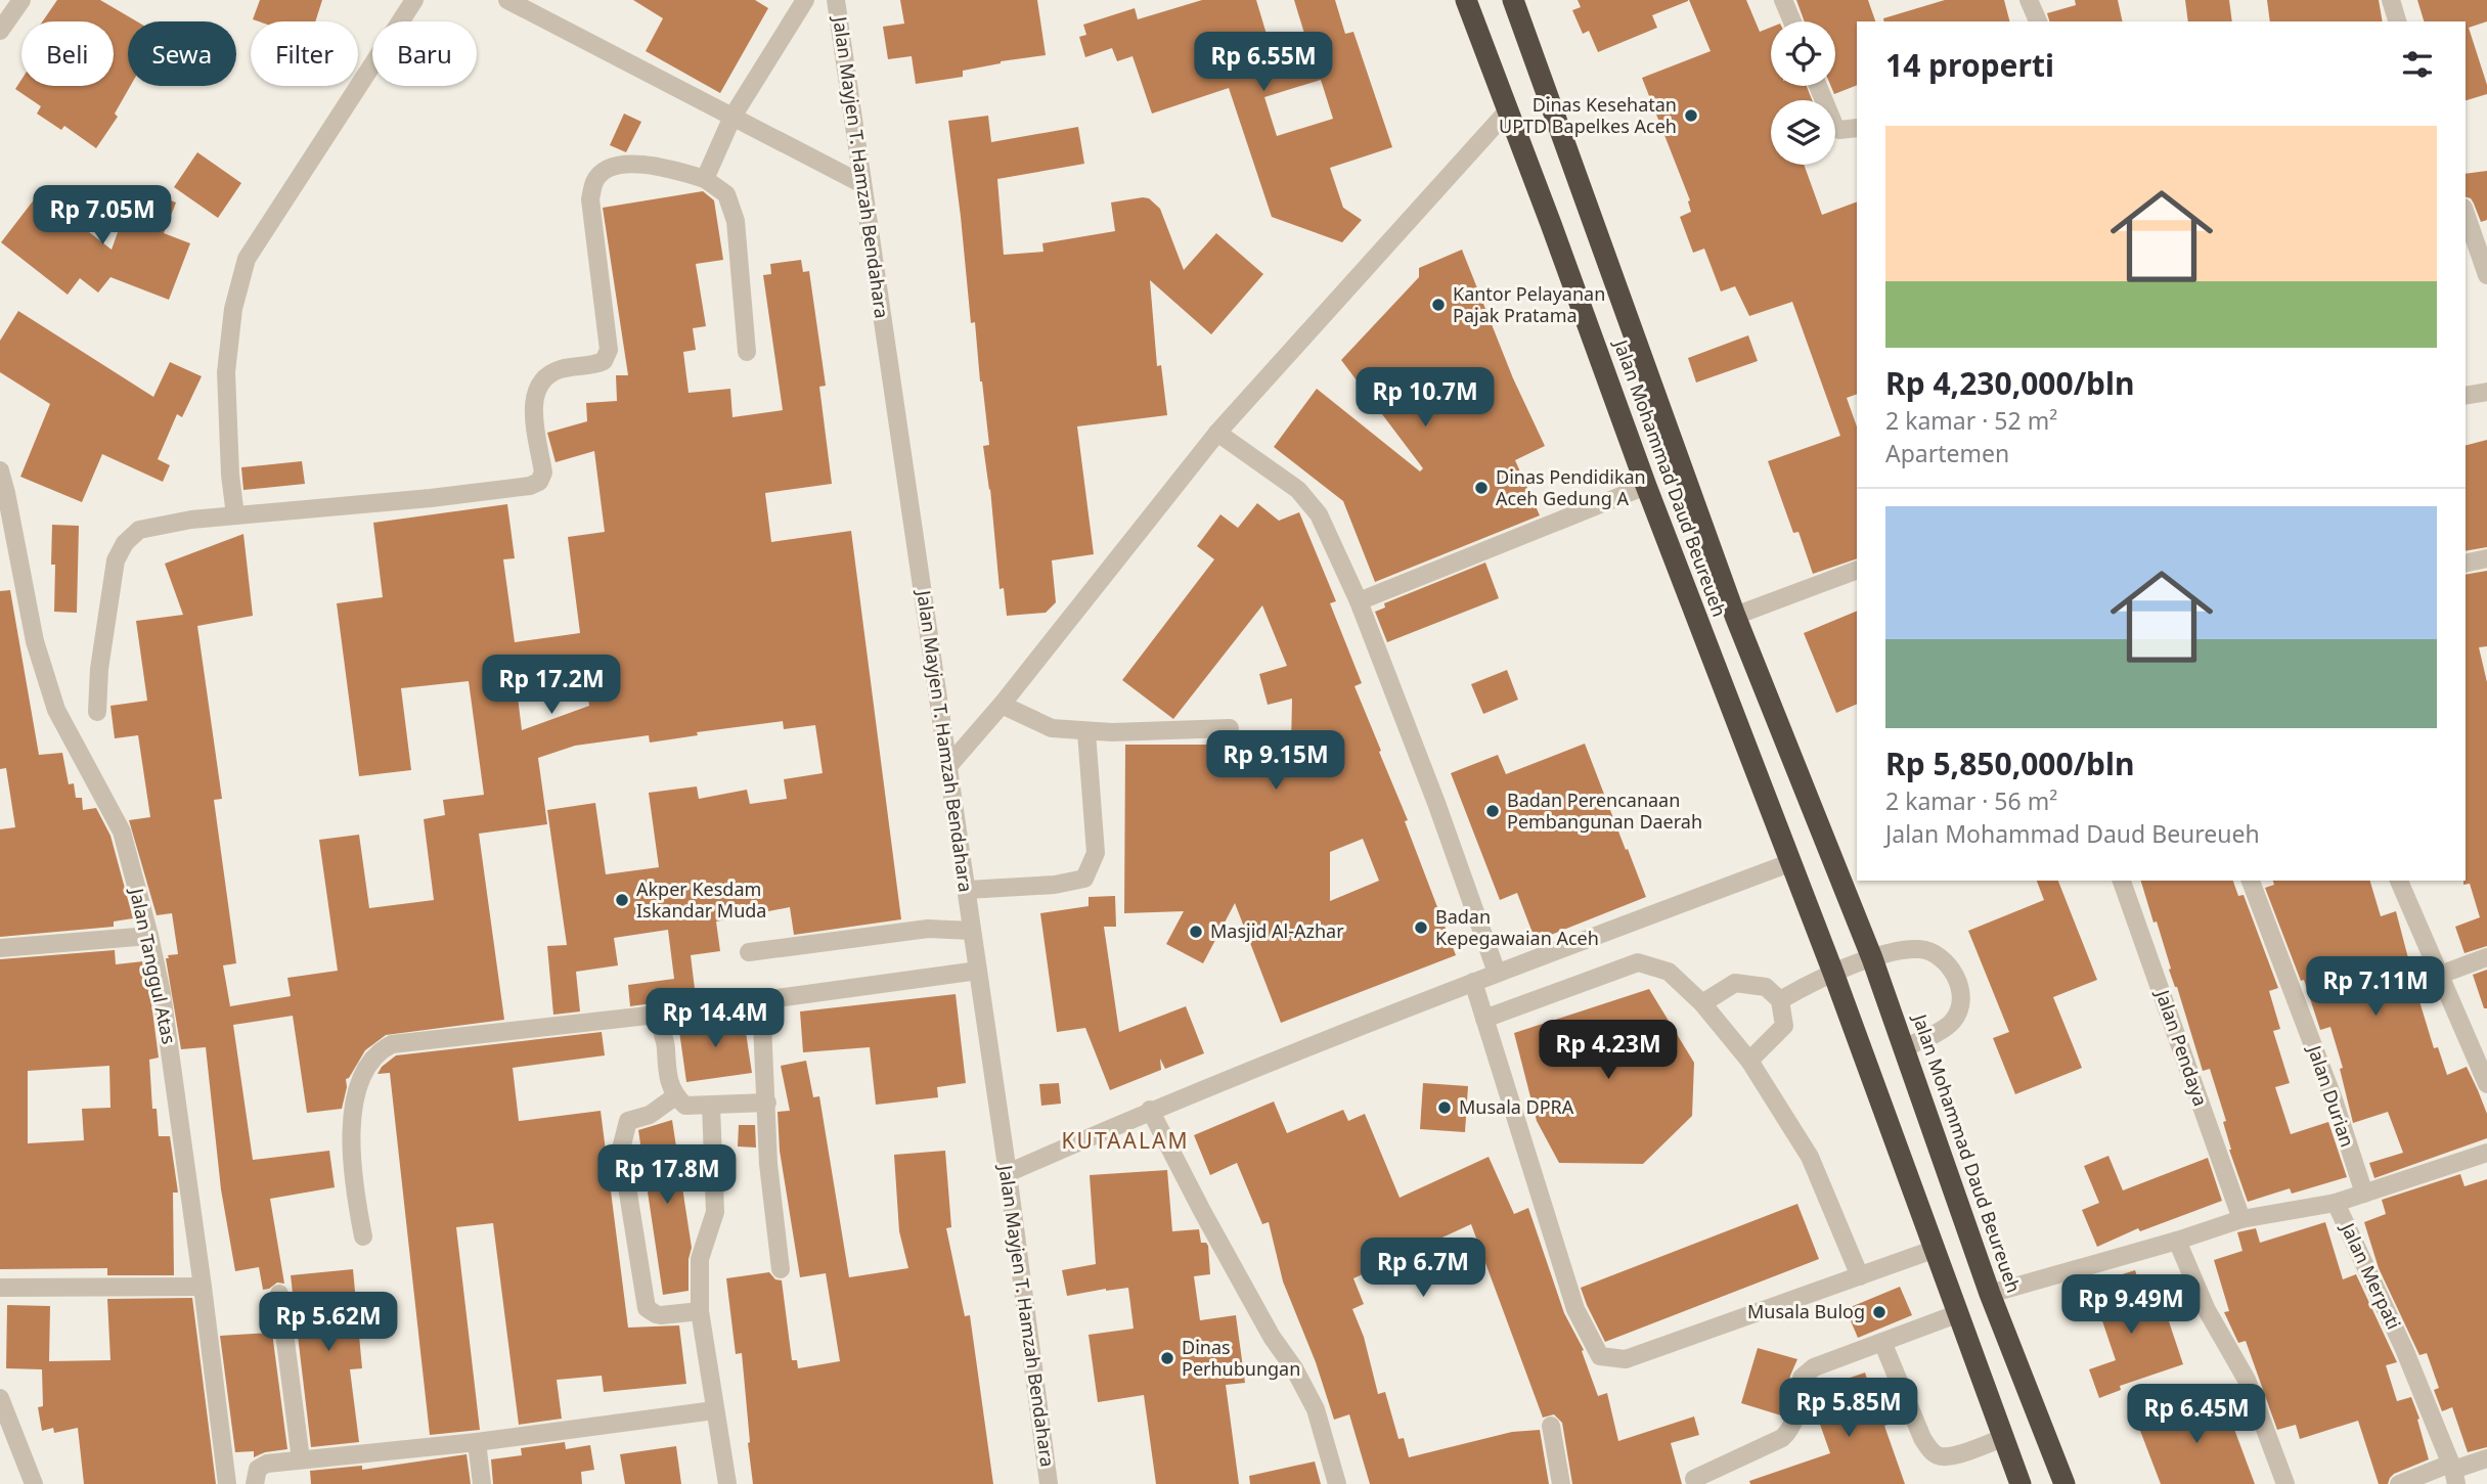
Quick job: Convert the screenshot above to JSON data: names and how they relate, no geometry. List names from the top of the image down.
{
  "streets": {
    "highway": ["Jalan Mohammad Daud Beureueh"],
    "street": [
      "Jalan Mayjen T. Hamzah Bendahara",
      "Jalan Tanggul Atas",
      "Jalan Pendaya",
      "Jalan Durian",
      "Jalan Merpati"
    ]
  },
  "crossings": [
    ["Jalan Mohammad Daud Beureueh", "Jalan Merpati"],
    ["Jalan Pendaya", "Jalan Merpati"]
  ],
  "districts": ["KUTAALAM"],
  "places": [
    "Dinas Kesehatan UPTD Bapelkes Aceh",
    "Kantor Pelayanan Pajak Pratama",
    "Dinas Pendidikan Aceh Gedung A",
    "Badan Perencanaan Pembangunan Daerah",
    "Akper Kesdam Iskandar Muda",
    "Badan Kepegawaian Aceh",
    "Masjid Al-Azhar",
    "Musala DPRA",
    "Musala Bulog",
    "Dinas Perhubungan"
  ],
  "page": {
    "chip": [
      "Beli",
      "Sewa",
      "Filter",
      "Baru"
    ],
    "heading": "14 properti",
    "price": [
      "Rp 6.55M",
      "Rp 7.05M",
      "Rp 10.7M",
      "Rp 17.2M",
      "Rp 9.15M",
      "Rp 7.11M",
      "Rp 14.4M",
      "Rp 4.23M",
      "Rp 17.8M",
      "Rp 6.7M",
      "Rp 9.49M",
      "Rp 5.62M",
      "Rp 5.85M",
      "Rp 6.45M"
    ],
    "list": [
      {
        "name": "Rp 4,230,000/bln",
        "note": "2 kamar · 52 m² · Apartemen"
      },
      {
        "name": "Rp 5,850,000/bln",
        "note": "2 kamar · 56 m² · Jalan Mohammad Daud Beureueh"
      }
    ]
  }
}
